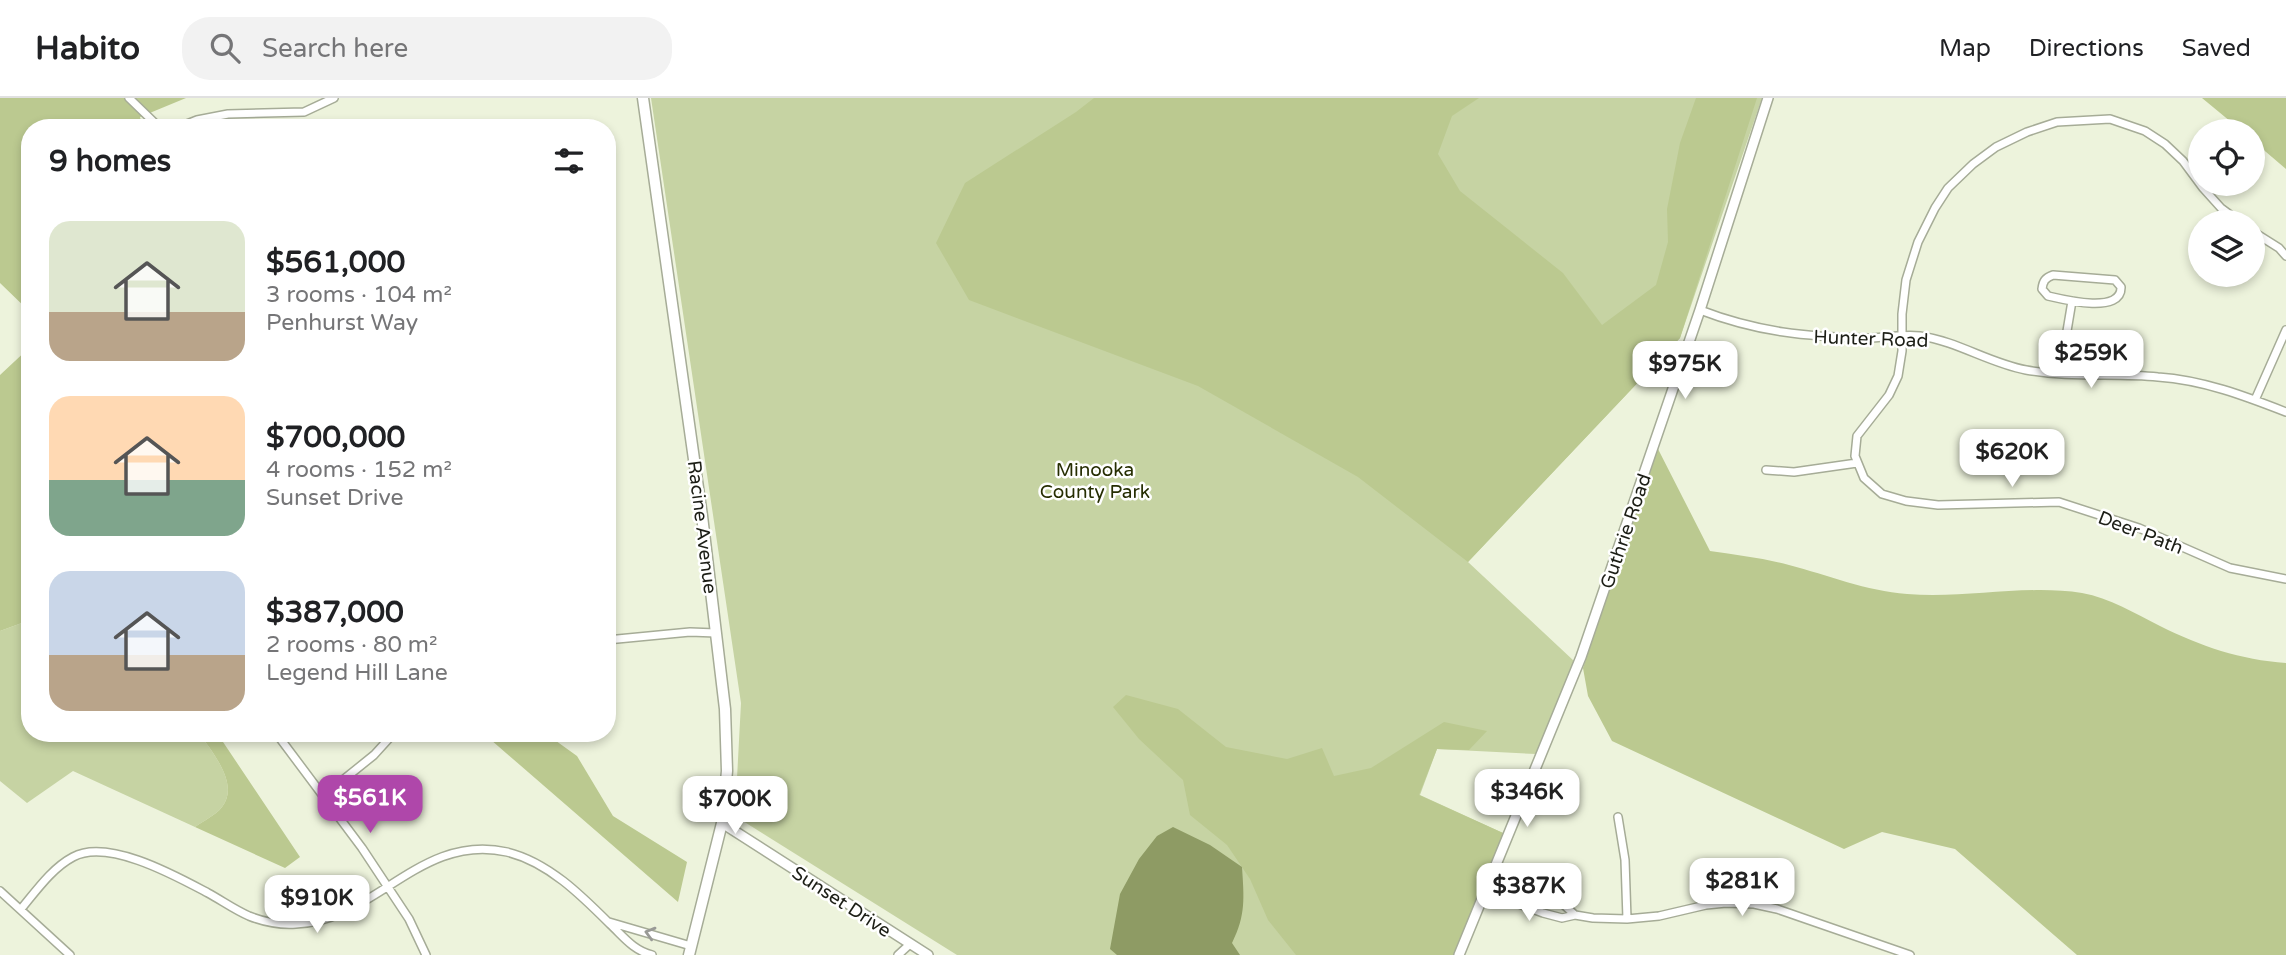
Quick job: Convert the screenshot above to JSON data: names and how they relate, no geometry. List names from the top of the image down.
{
  "streets": {
    "main road": ["Racine Avenue"],
    "street": [
      "Hunter Road",
      "Guthrie Road",
      "Deer Path",
      "Sunset Drive"
    ]
  },
  "crossings": [
    ["Hunter Road", "Guthrie Road"],
    ["Racine Avenue", "Sunset Drive"]
  ],
  "parks": ["Minooka County Park"],
  "page": {
    "header": "Habito",
    "search": "Search here",
    "nav": ["Map", "Directions", "Saved"],
    "heading": "9 homes",
    "list": [
      {
        "name": "$561,000",
        "note": "3 rooms · 104 m² · Penhurst Way"
      },
      {
        "name": "$700,000",
        "note": "4 rooms · 152 m² · Sunset Drive"
      },
      {
        "name": "$387,000",
        "note": "2 rooms · 80 m² · Legend Hill Lane"
      }
    ],
    "price": [
      "$259K",
      "$975K",
      "$620K",
      "$346K",
      "$561K",
      "$700K",
      "$281K",
      "$387K",
      "$910K"
    ]
  }
}
